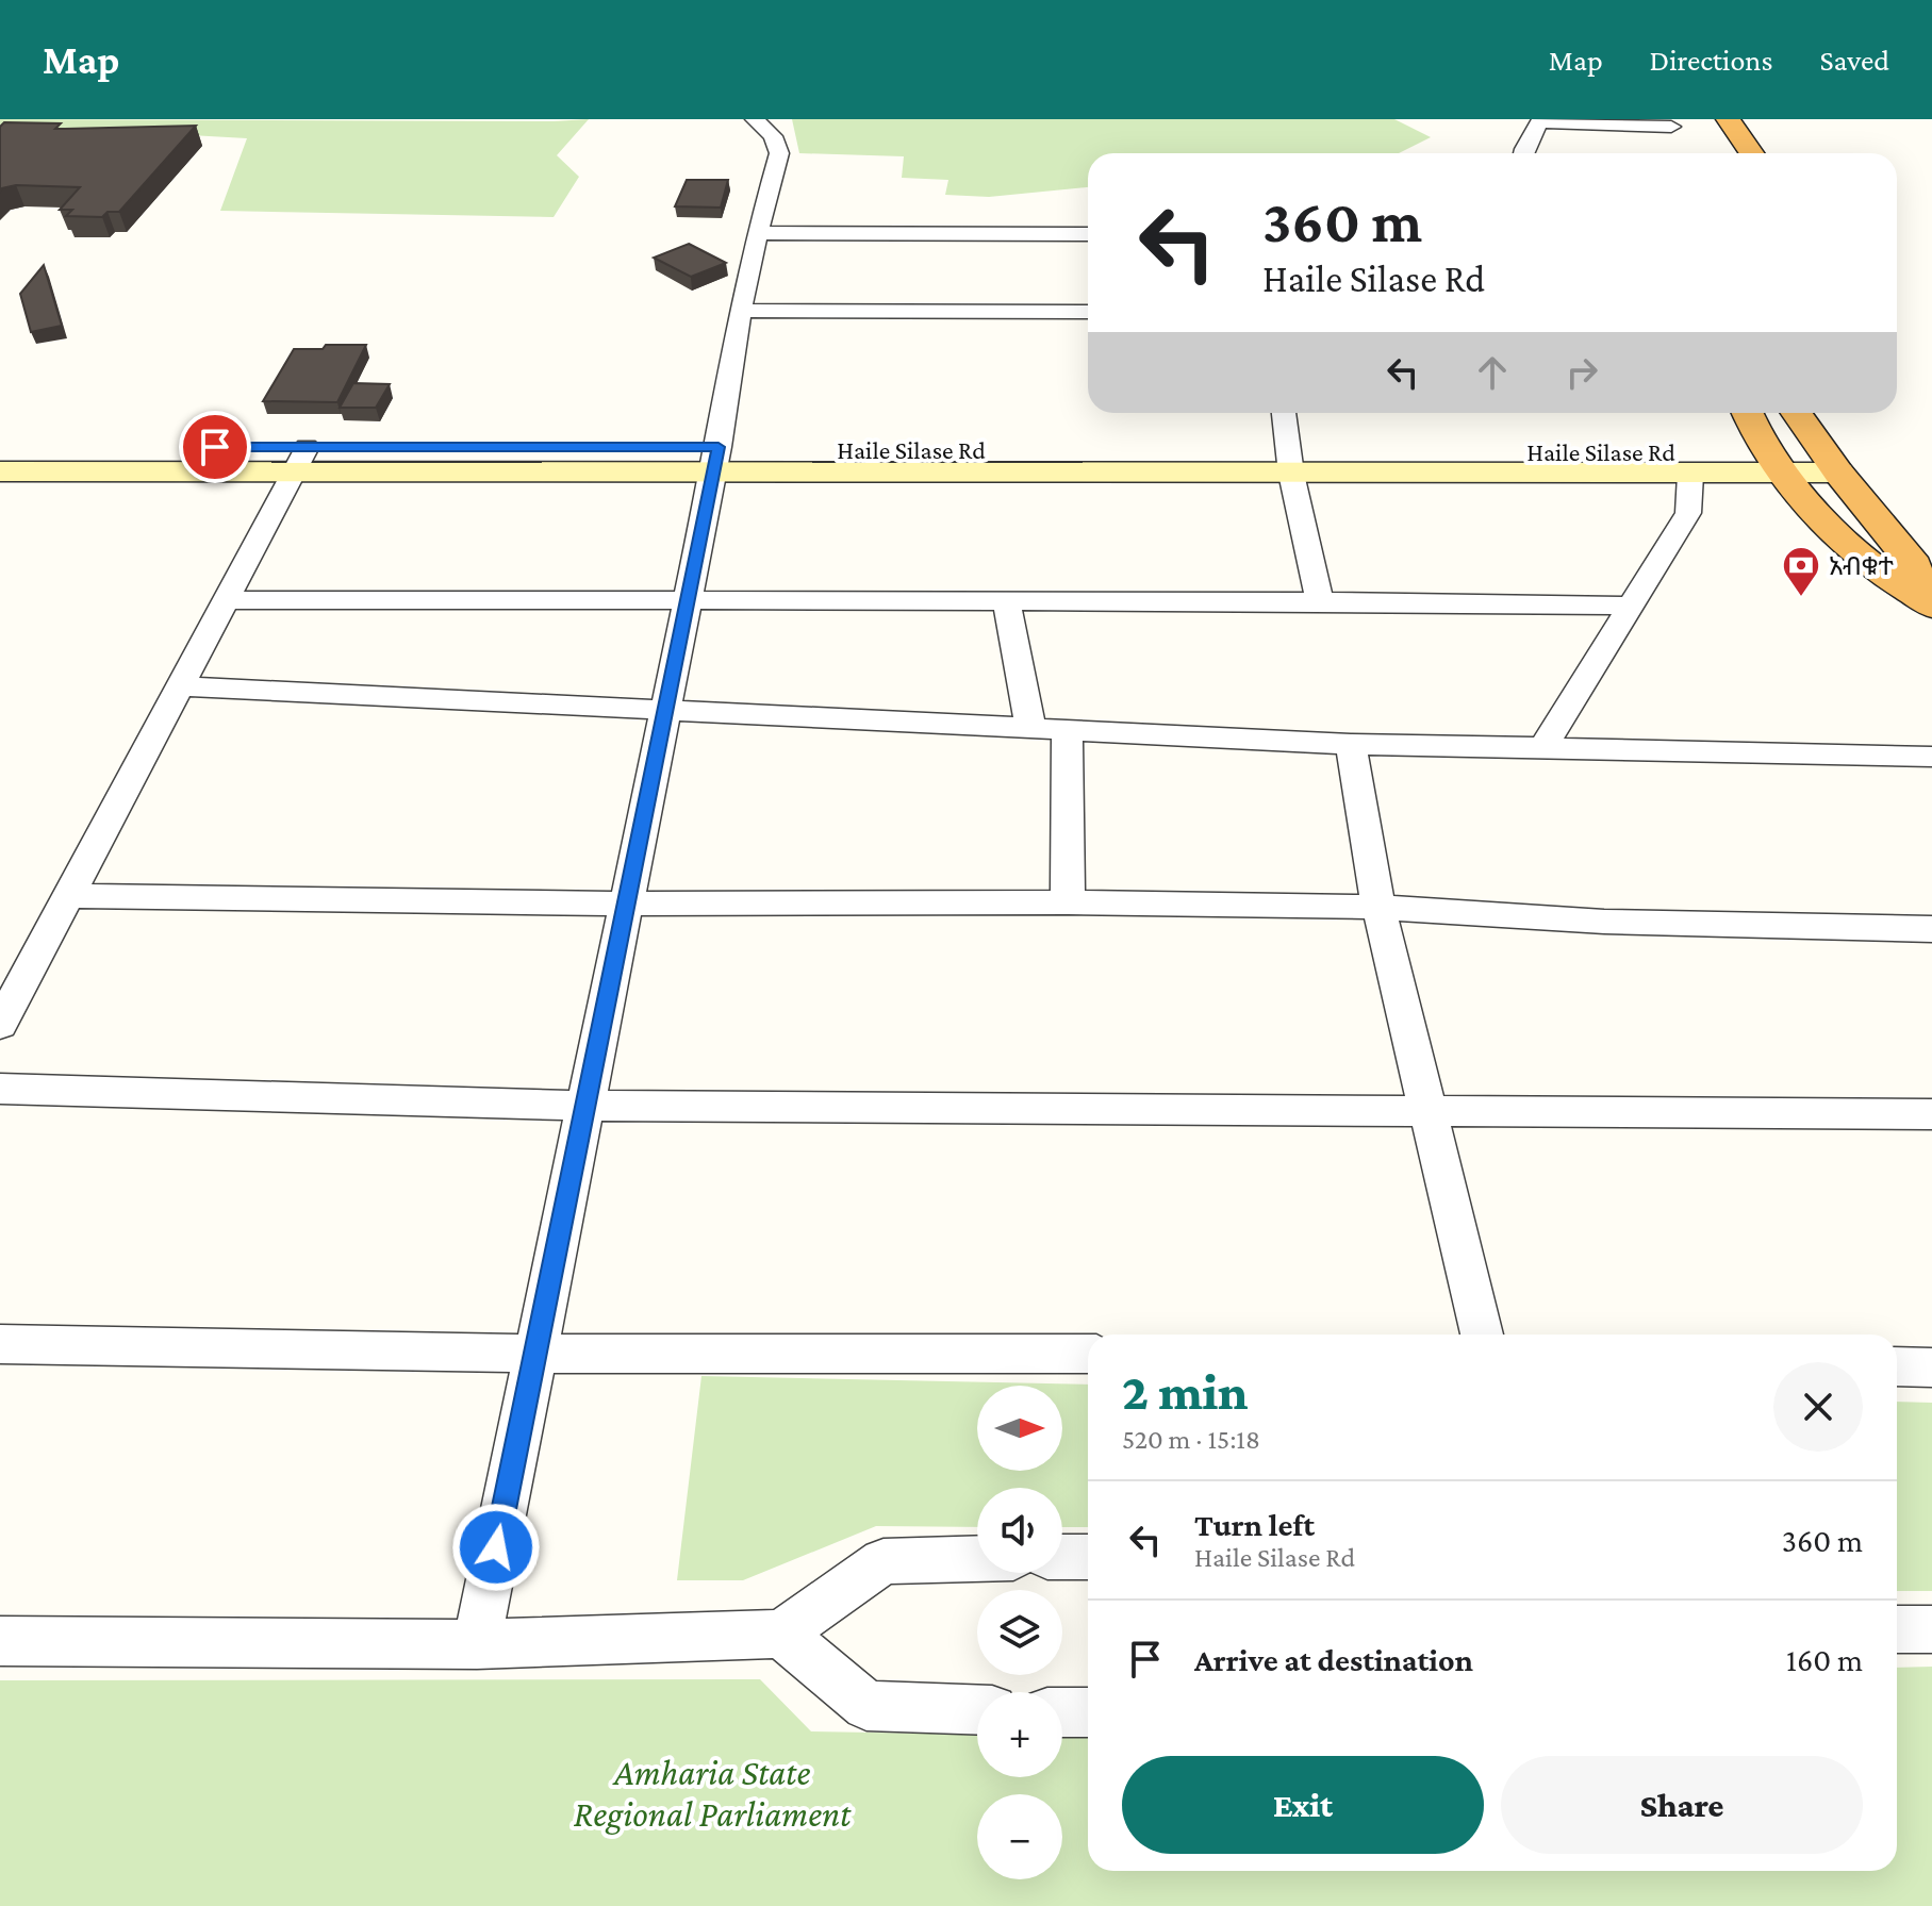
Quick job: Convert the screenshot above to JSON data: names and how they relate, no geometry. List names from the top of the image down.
{
  "streets": {
    "main road": ["Haile Silase Rd"]
  },
  "parks": ["Amharia State Regional Parliament"],
  "places": {
    "bank": ["አብቁተ"]
  },
  "north": "right",
  "page": {
    "header": "Map",
    "nav": ["Map", "Directions", "Saved"],
    "turn": ["360 m", "Haile Silase Rd"],
    "heading": ["2 min", "520 m · 15:18"],
    "map_buttons": ["+", "−"],
    "list": [
      {
        "name": "Turn left",
        "note": "Haile Silase Rd",
        "value": "360 m"
      },
      {
        "name": "Arrive at destination",
        "value": "160 m"
      }
    ],
    "buttons": ["Exit", "Share"]
  }
}
